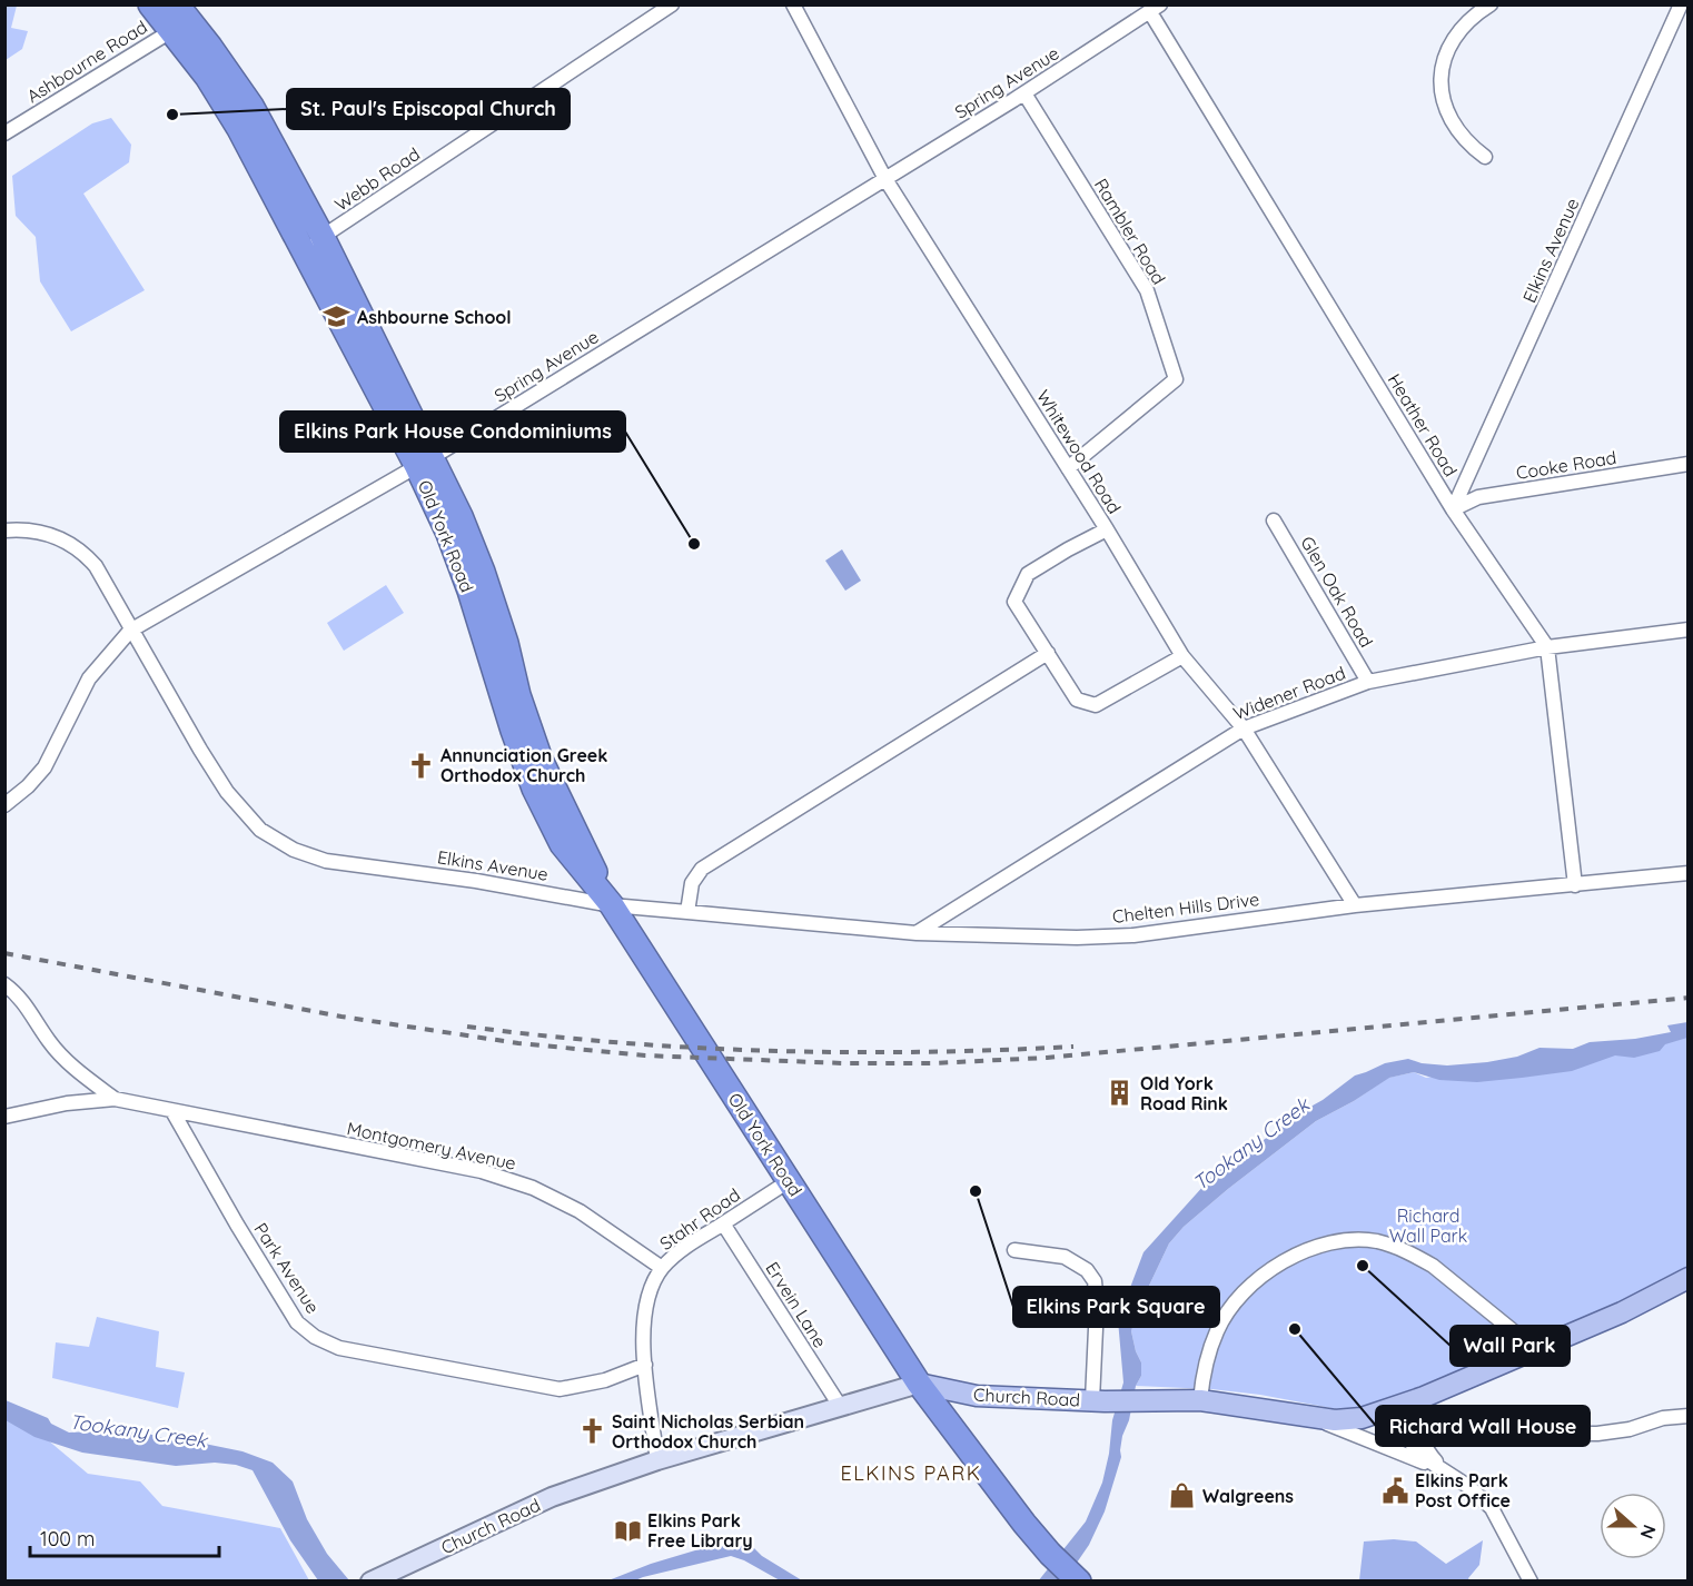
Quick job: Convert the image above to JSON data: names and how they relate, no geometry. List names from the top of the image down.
{
  "streets": {
    "highway": ["Old York Road"],
    "main road": ["Church Road"],
    "street": [
      "Ashbourne Road",
      "Spring Avenue",
      "Webb Road",
      "Rambler Road",
      "Elkins Avenue",
      "Heather Road",
      "Whitewood Road",
      "Cooke Road",
      "Glen Oak Road",
      "Widener Road",
      "Chelten Hills Drive",
      "Montgomery Avenue",
      "Stahr Road",
      "Park Avenue",
      "Ervein Lane"
    ]
  },
  "crossings": [
    ["Ashbourne Road", "Old York Road"],
    ["Spring Avenue", "Rambler Road"],
    ["Spring Avenue", "Elkins Avenue"],
    ["Spring Avenue", "Heather Road"],
    ["Spring Avenue", "Whitewood Road"],
    ["Spring Avenue", "Old York Road"],
    ["Webb Road", "Old York Road"],
    ["Rambler Road", "Whitewood Road"],
    ["Elkins Avenue", "Heather Road"],
    ["Elkins Avenue", "Cooke Road"],
    ["Elkins Avenue", "Old York Road"],
    ["Elkins Avenue", "Chelten Hills Drive"],
    ["Heather Road", "Cooke Road"],
    ["Heather Road", "Widener Road"],
    ["Heather Road", "Chelten Hills Drive"],
    ["Whitewood Road", "Widener Road"],
    ["Whitewood Road", "Chelten Hills Drive"],
    ["Old York Road", "Stahr Road"],
    ["Old York Road", "Church Road"],
    ["Glen Oak Road", "Widener Road"],
    ["Widener Road", "Chelten Hills Drive"],
    ["Montgomery Avenue", "Stahr Road"],
    ["Montgomery Avenue", "Park Avenue"],
    ["Stahr Road", "Park Avenue"],
    ["Stahr Road", "Ervein Lane"],
    ["Stahr Road", "Church Road"],
    ["Ervein Lane", "Church Road"]
  ],
  "districts": ["ELKINS PARK"],
  "water": ["Tookany Creek"],
  "parks": ["Richard Wall Park"],
  "places": {
    "other": [
      "St. Paul's Episcopal Church",
      "Elkins Park House Condominiums",
      "Elkins Park Square",
      "Wall Park",
      "Richard Wall House"
    ],
    "school or university": ["Ashbourne School"],
    "church": ["Annunciation Greek Orthodox Church", "Saint Nicholas Serbian Orthodox Church"],
    "building": ["Old York Road Rink"],
    "public building": ["Elkins Park Post Office"],
    "shop": ["Walgreens"],
    "library": ["Elkins Park Free Library"]
  },
  "scale_bar": "100 m",
  "north": "right"
}
